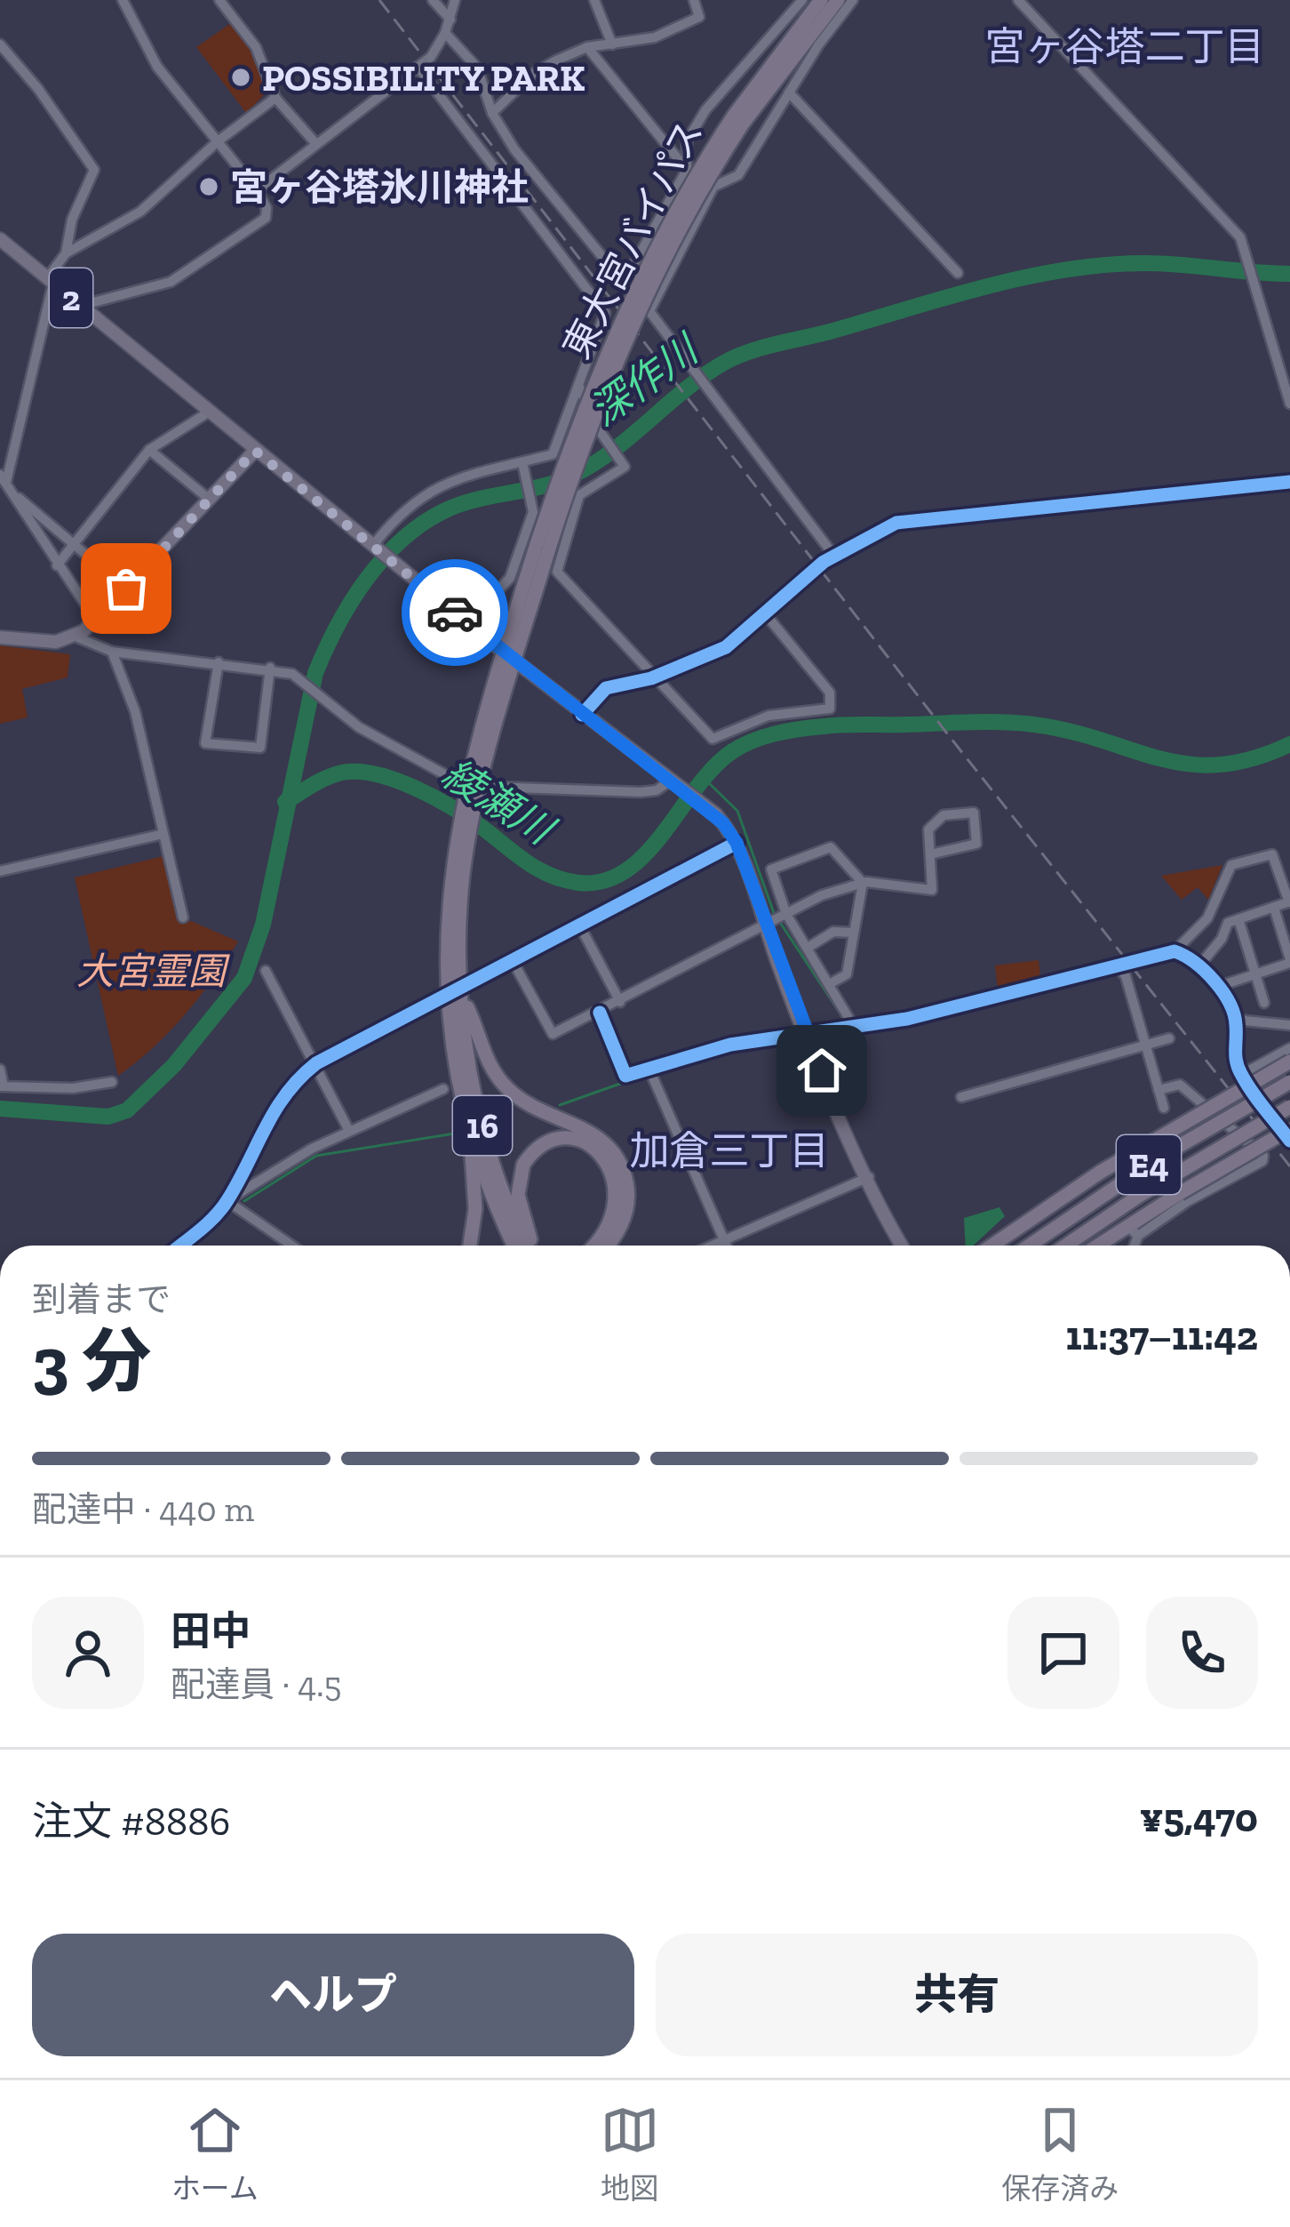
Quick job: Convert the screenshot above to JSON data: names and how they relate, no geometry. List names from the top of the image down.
{
  "streets": {
    "highway": ["東大宮バイパス", "16", "E4"],
    "main road": ["2"]
  },
  "crossings": [
    ["東大宮バイパス", "2"],
    ["東大宮バイパス", "16"],
    ["2", "16"]
  ],
  "districts": ["宮ヶ谷塔二丁目", "加倉三丁目"],
  "water": ["深作川", "綾瀬川"],
  "parks": ["大宮霊園"],
  "places": ["POSSIBILITY PARK", "宮ヶ谷塔氷川神社"],
  "page": {
    "heading": ["3 分", "到着まで", "11:37–11:42"],
    "panel": [
      "田中",
      "配達員 · 4.5",
      "注文 #8886",
      "¥5,470"
    ],
    "bar": "配達中 · 440 m",
    "buttons": ["ヘルプ", "共有"],
    "tabs": ["ホーム", "地図", "保存済み"]
  }
}
